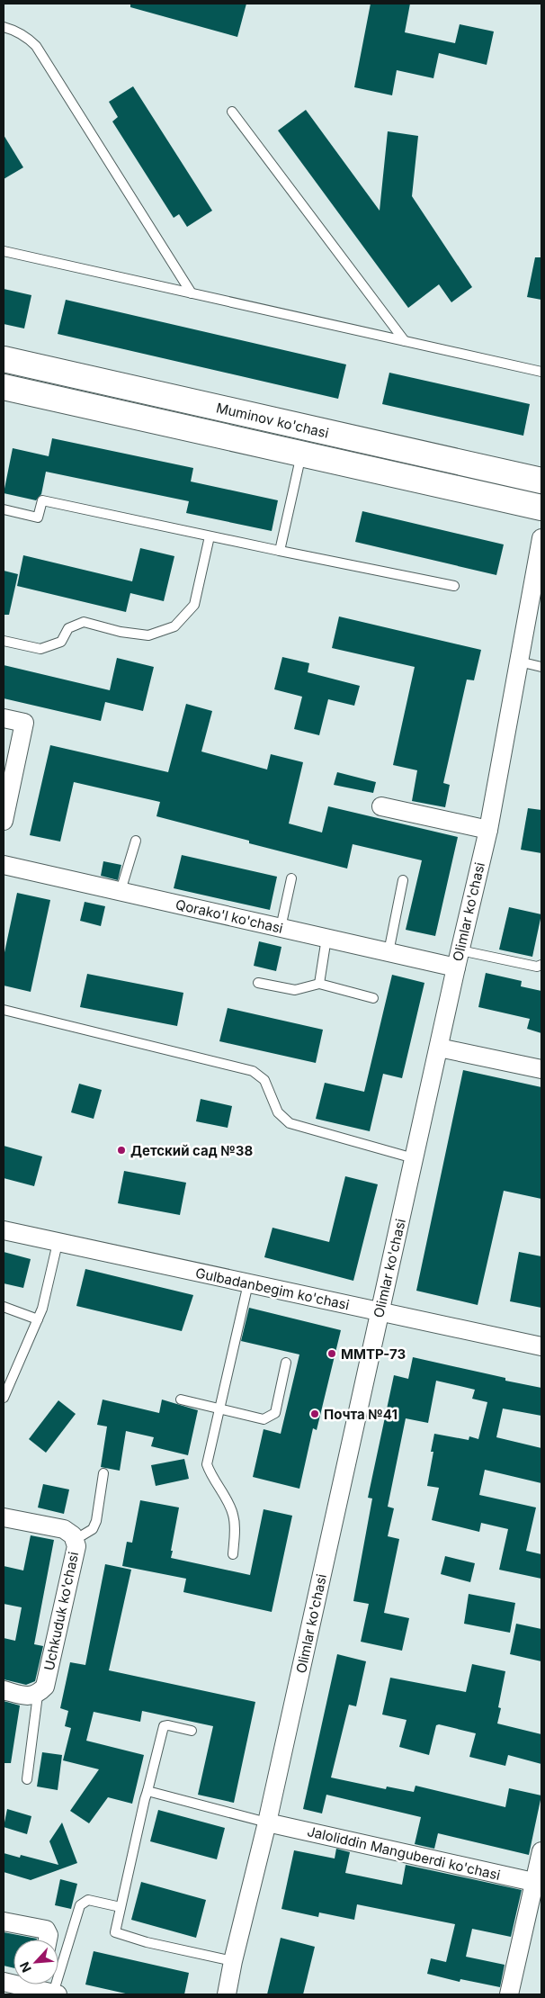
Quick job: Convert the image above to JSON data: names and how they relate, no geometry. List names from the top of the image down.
{
  "streets": {
    "main road": ["Muminov ko'chasi"],
    "street": [
      "Olimlar ko'chasi",
      "Qorako'l ko'chasi",
      "Gulbadanbegim ko'chasi",
      "Uchkuduk ko'chasi",
      "Jaloliddin Manguberdi ko'chasi"
    ]
  },
  "crossings": [
    ["Olimlar ko'chasi", "Qorako'l ko'chasi"],
    ["Olimlar ko'chasi", "Gulbadanbegim ko'chasi"],
    ["Olimlar ko'chasi", "Jaloliddin Manguberdi ko'chasi"]
  ],
  "places": ["Детский сад №38", "MMTP-73", "Почта №41"],
  "north": "bottom left"
}
